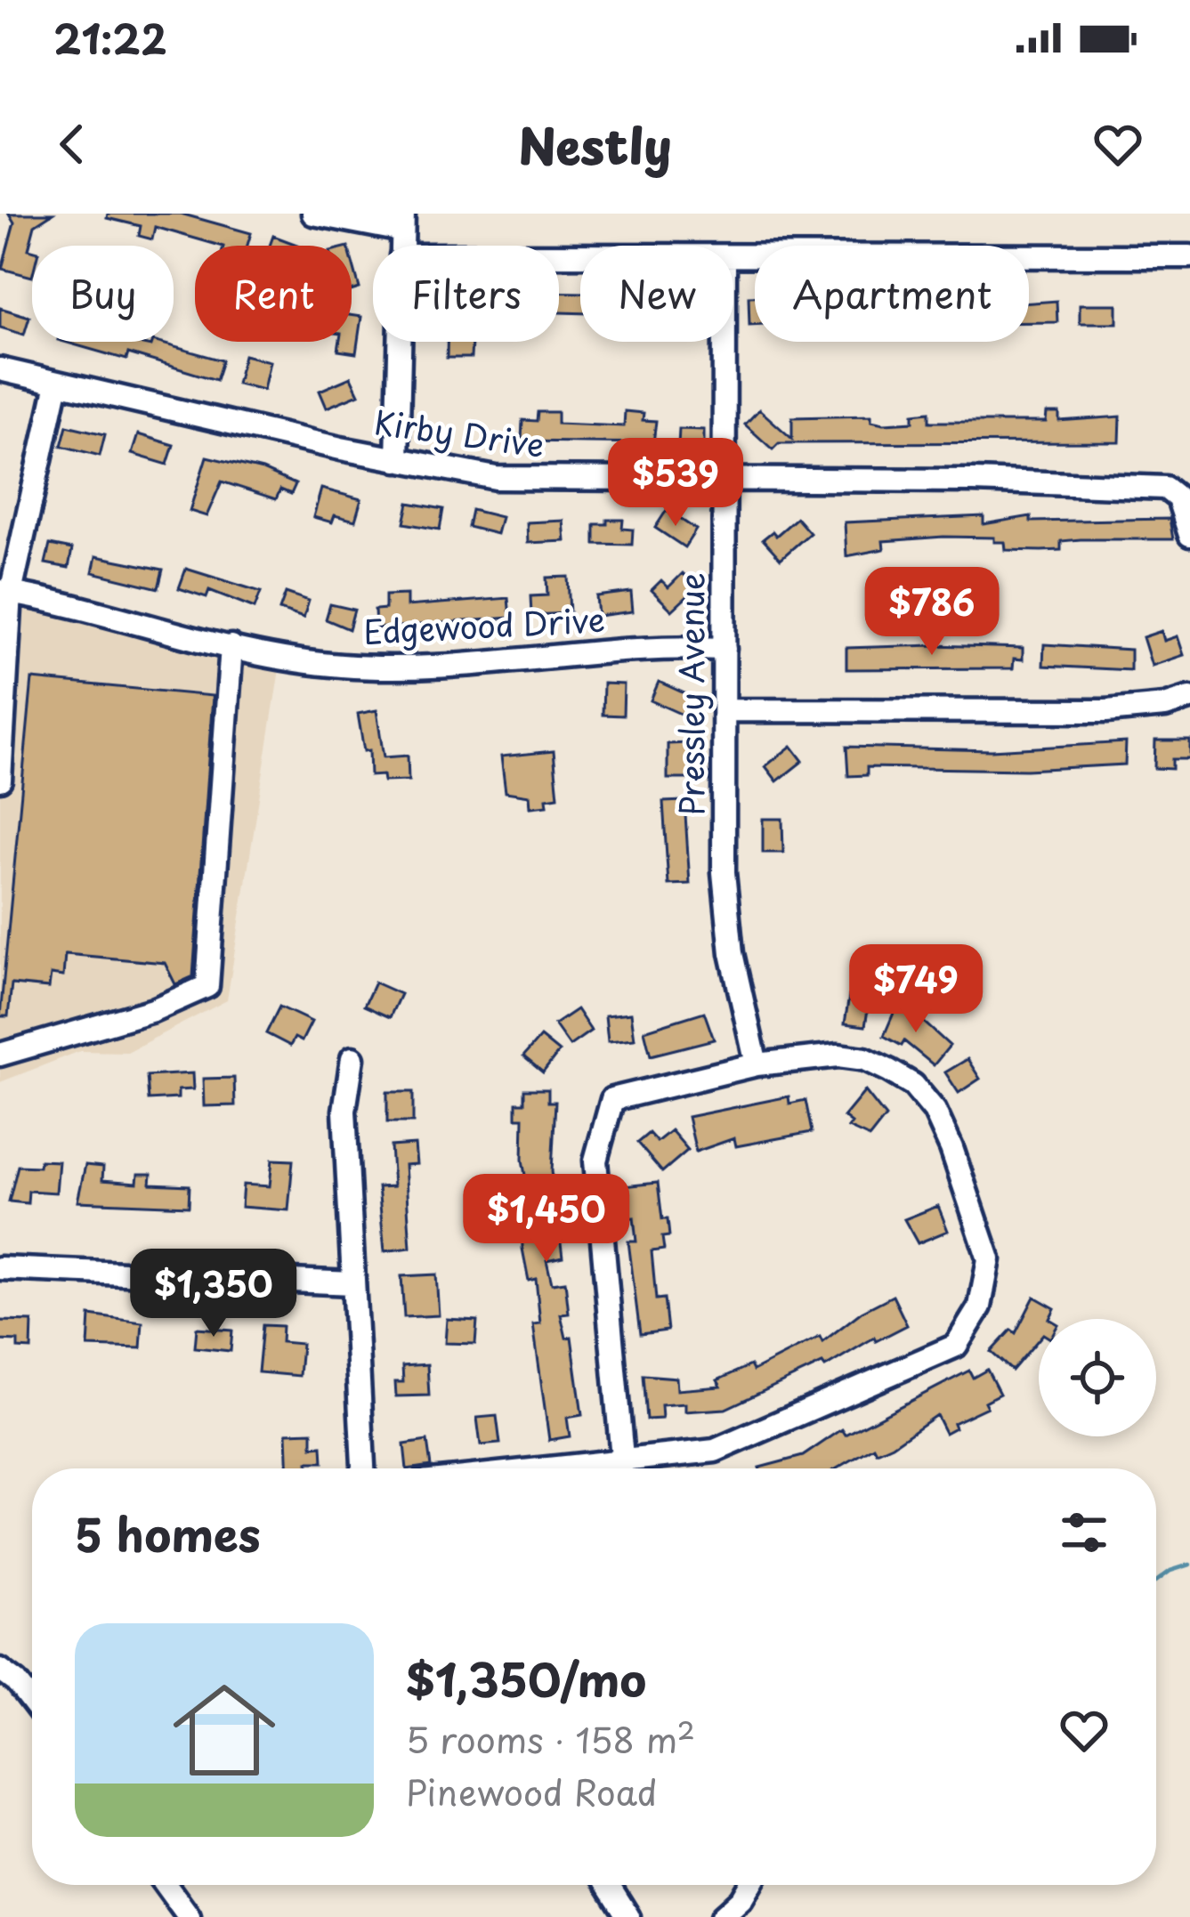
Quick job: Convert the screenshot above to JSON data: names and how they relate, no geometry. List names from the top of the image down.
{
  "streets": {
    "street": ["Kirby Drive", "Edgewood Drive", "Pressley Avenue"]
  },
  "crossings": [
    ["Kirby Drive", "Pressley Avenue"],
    ["Edgewood Drive", "Pressley Avenue"]
  ],
  "page": {
    "status": "21:22",
    "header": "Nestly",
    "chip": [
      "Buy",
      "Rent",
      "Filters",
      "New",
      "Apartment"
    ],
    "price": [
      "$539",
      "$786",
      "$749",
      "$1,450",
      "$1,350"
    ],
    "heading": "5 homes",
    "list": [
      {
        "name": "$1,350/mo",
        "note": "5 rooms · 158 m² · Pinewood Road"
      }
    ]
  }
}
